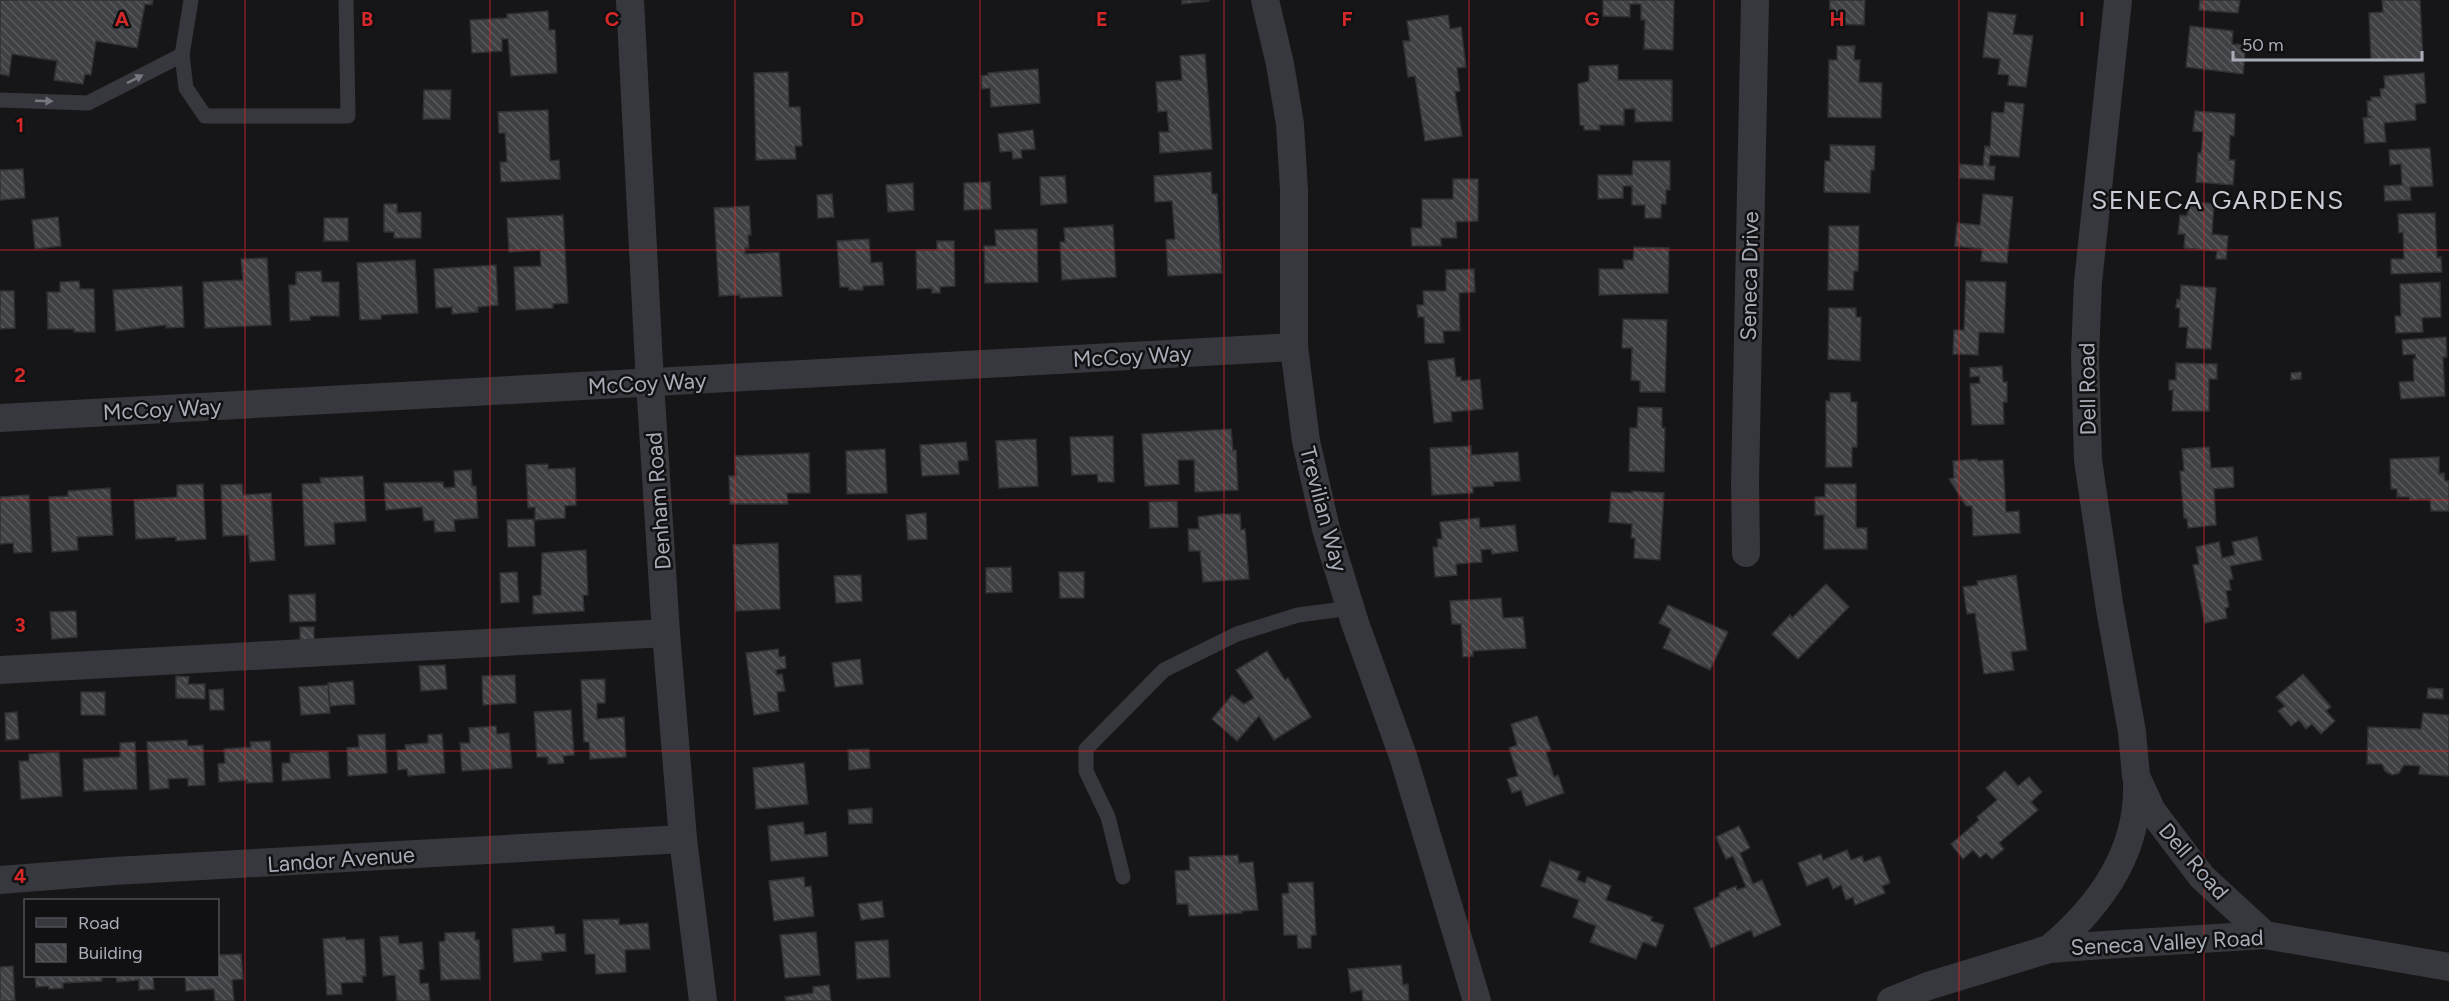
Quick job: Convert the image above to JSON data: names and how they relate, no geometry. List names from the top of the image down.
{
  "streets": {
    "street": [
      "Seneca Drive",
      "McCoy Way",
      "Dell Road",
      "Denham Road",
      "Trevilian Way",
      "Landor Avenue",
      "Seneca Valley Road"
    ]
  },
  "crossings": [
    ["McCoy Way", "Denham Road"],
    ["McCoy Way", "Trevilian Way"],
    ["Dell Road", "Seneca Valley Road"],
    ["Denham Road", "Landor Avenue"]
  ],
  "districts": ["SENECA GARDENS"],
  "legend": ["Road", "Building"],
  "scale_bar": "50 m",
  "grid": {
    "columns": [
      "A",
      "B",
      "C",
      "D",
      "E",
      "F",
      "G",
      "H",
      "I"
    ],
    "rows": [
      "1",
      "2",
      "3",
      "4"
    ]
  }
}
